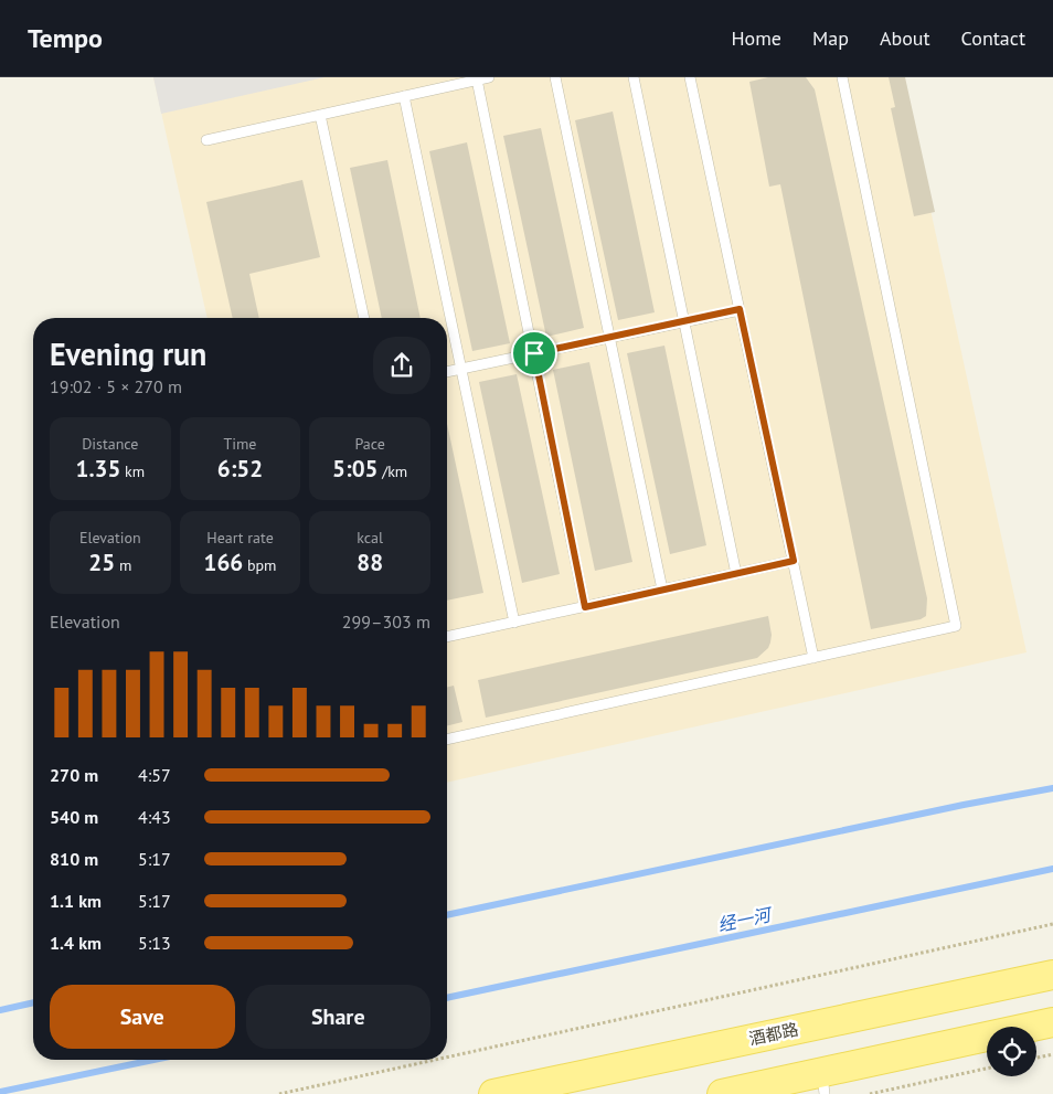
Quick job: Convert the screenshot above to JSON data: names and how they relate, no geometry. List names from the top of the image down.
{
  "streets": {
    "main road": ["酒都路"]
  },
  "water": ["经一河"],
  "page": {
    "header": "Tempo",
    "nav": [
      "Home",
      "Map",
      "About",
      "Contact"
    ],
    "heading": ["Evening run", "19:02 · 5 × 270 m"],
    "stats": [
      ["Distance", "1.35 km"],
      ["Time", "6:52"],
      ["Pace", "5:05 /km"],
      ["Elevation", "25 m"],
      ["Heart rate", "166 bpm"],
      ["kcal", "88"]
    ],
    "chart": ["Elevation", "299–303 m"],
    "list": [
      {
        "name": "270 m",
        "note": "4:57"
      },
      {
        "name": "540 m",
        "note": "4:43"
      },
      {
        "name": "810 m",
        "note": "5:17"
      },
      {
        "name": "1.1 km",
        "note": "5:17"
      },
      {
        "name": "1.4 km",
        "note": "5:13"
      }
    ],
    "buttons": ["Save", "Share"]
  }
}
